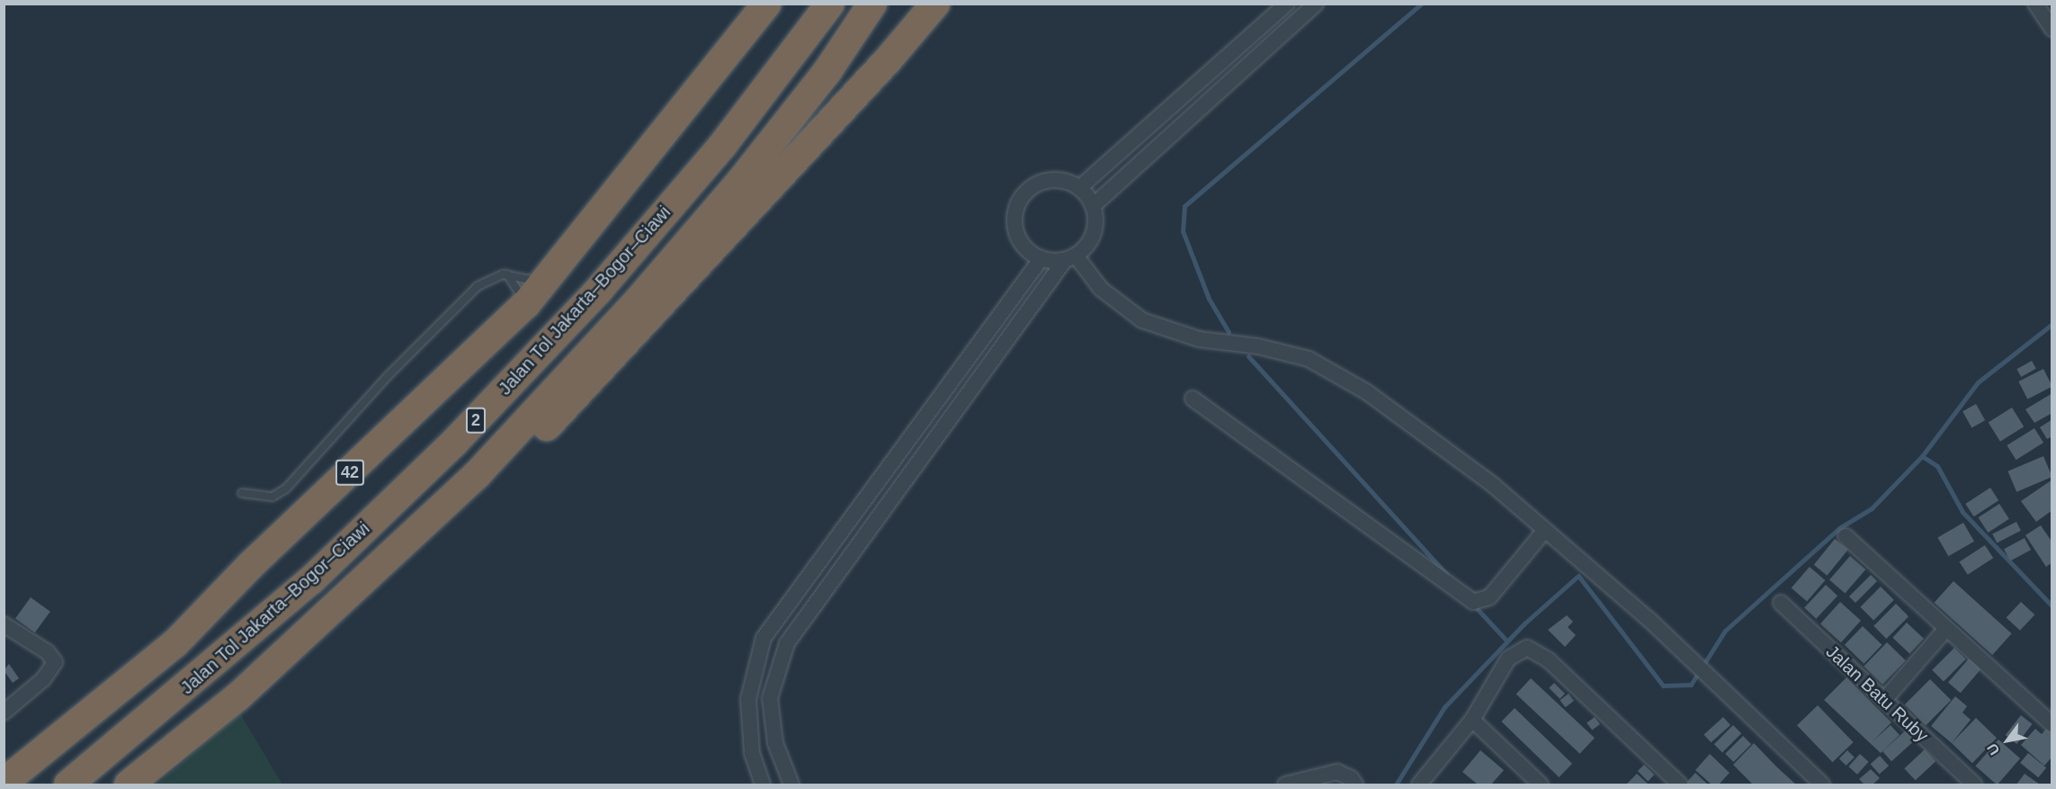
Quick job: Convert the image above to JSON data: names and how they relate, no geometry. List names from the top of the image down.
{
  "streets": {
    "highway": ["Jalan Tol Jakarta–Bogor–Ciawi", "2", "42"],
    "street": ["Jalan Batu Ruby"]
  },
  "north": "bottom left"
}
